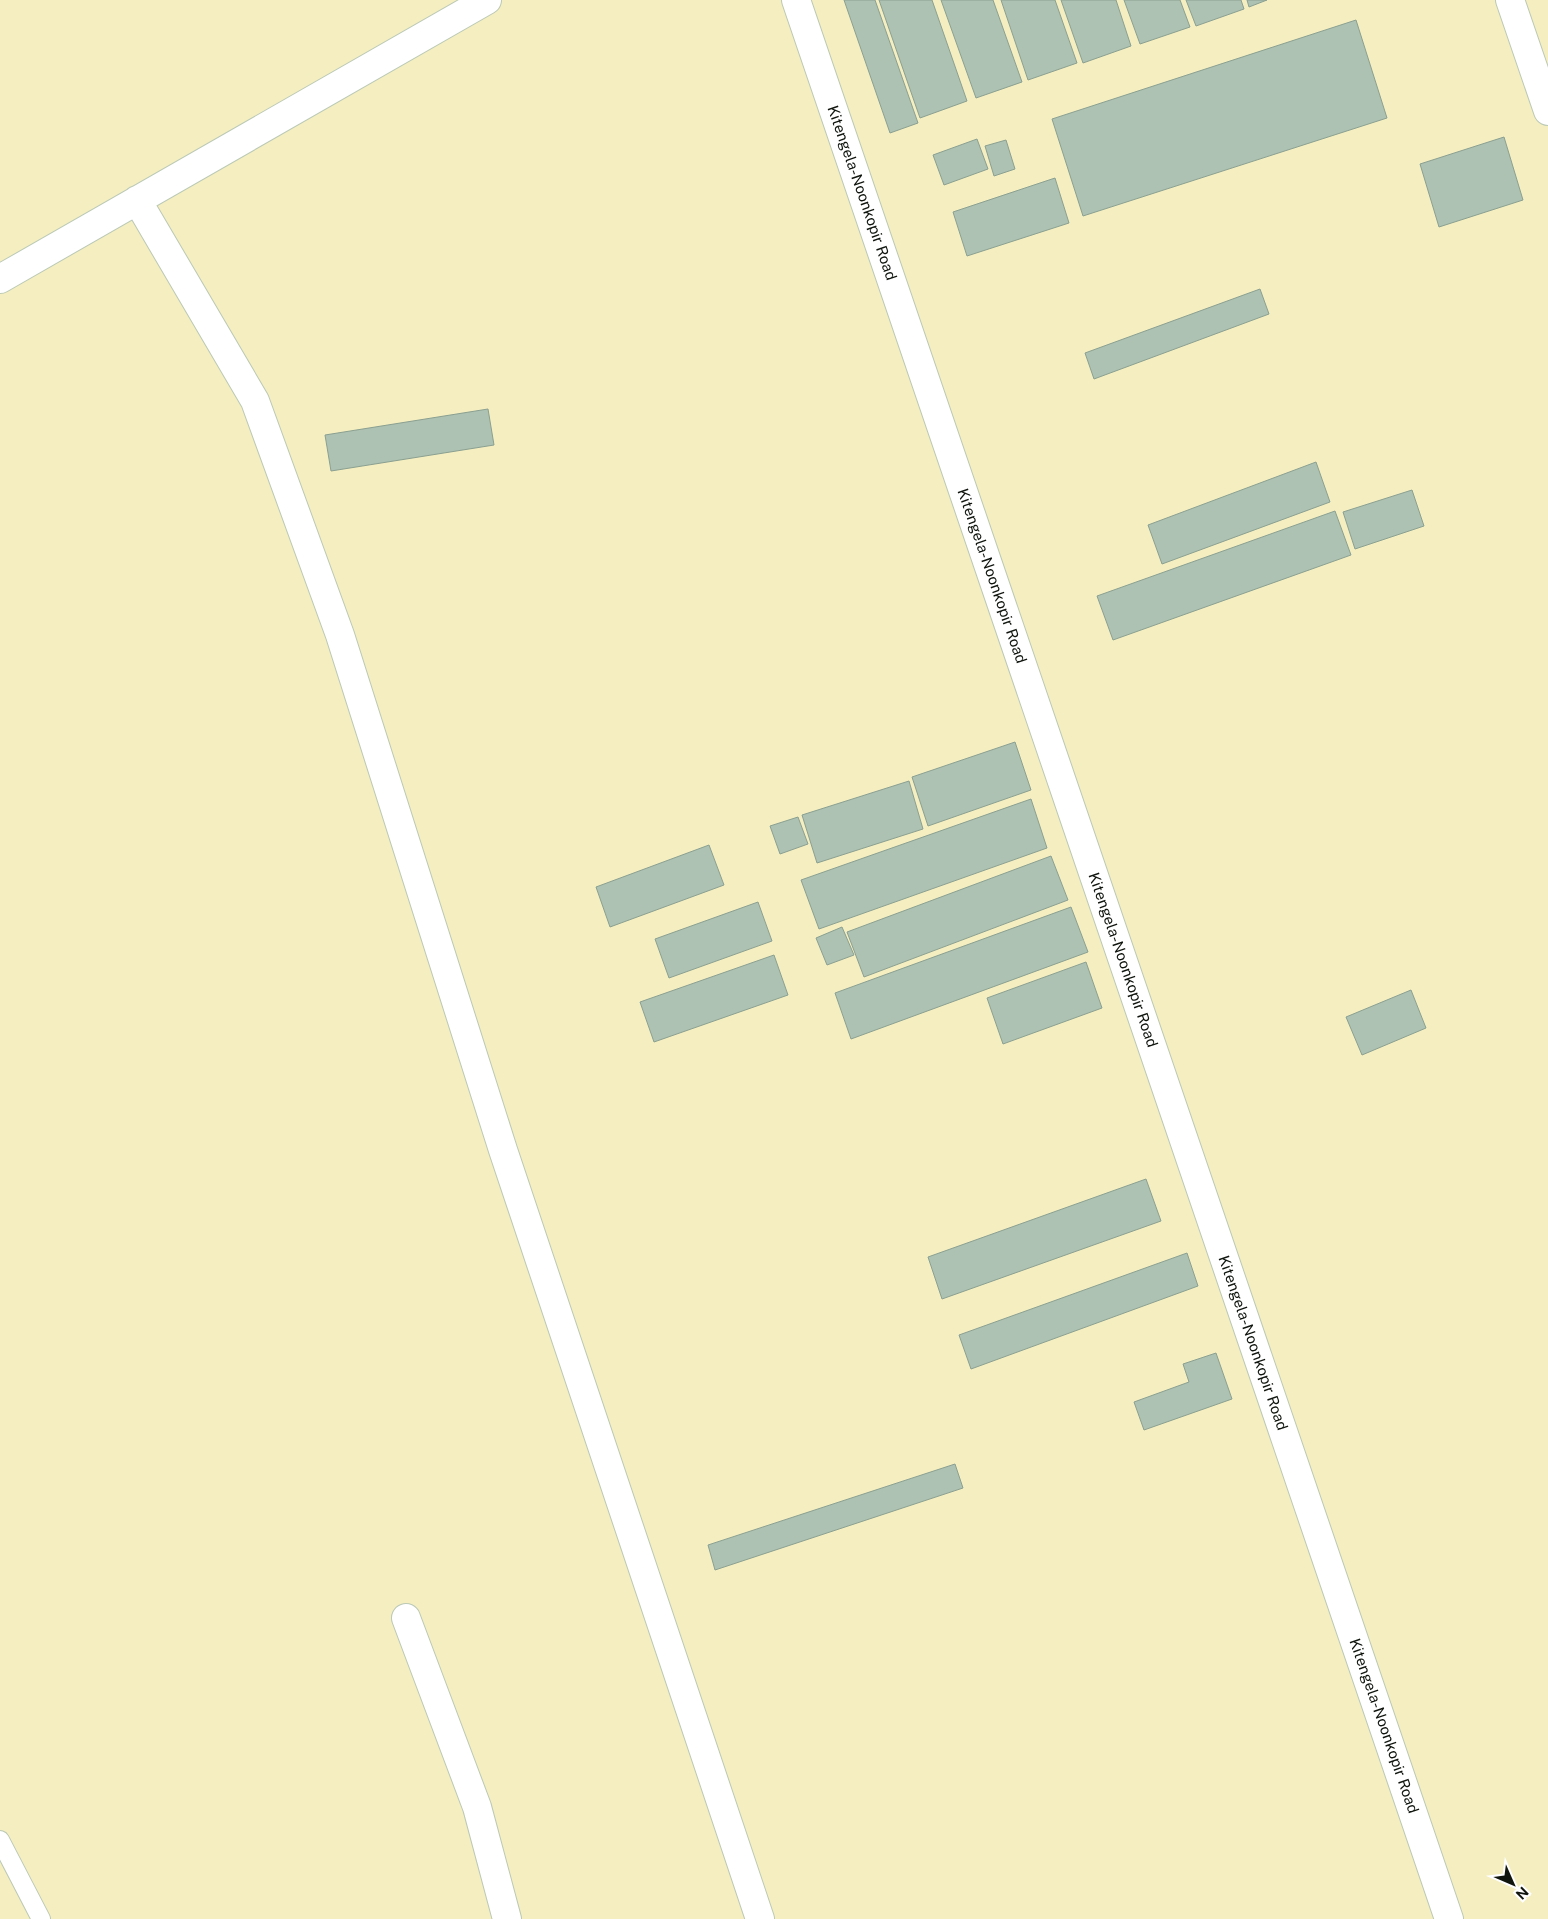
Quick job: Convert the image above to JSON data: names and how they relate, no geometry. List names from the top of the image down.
{
  "streets": {
    "street": ["Kitengela-Noonkopir Road"]
  },
  "north": "bottom right"
}
